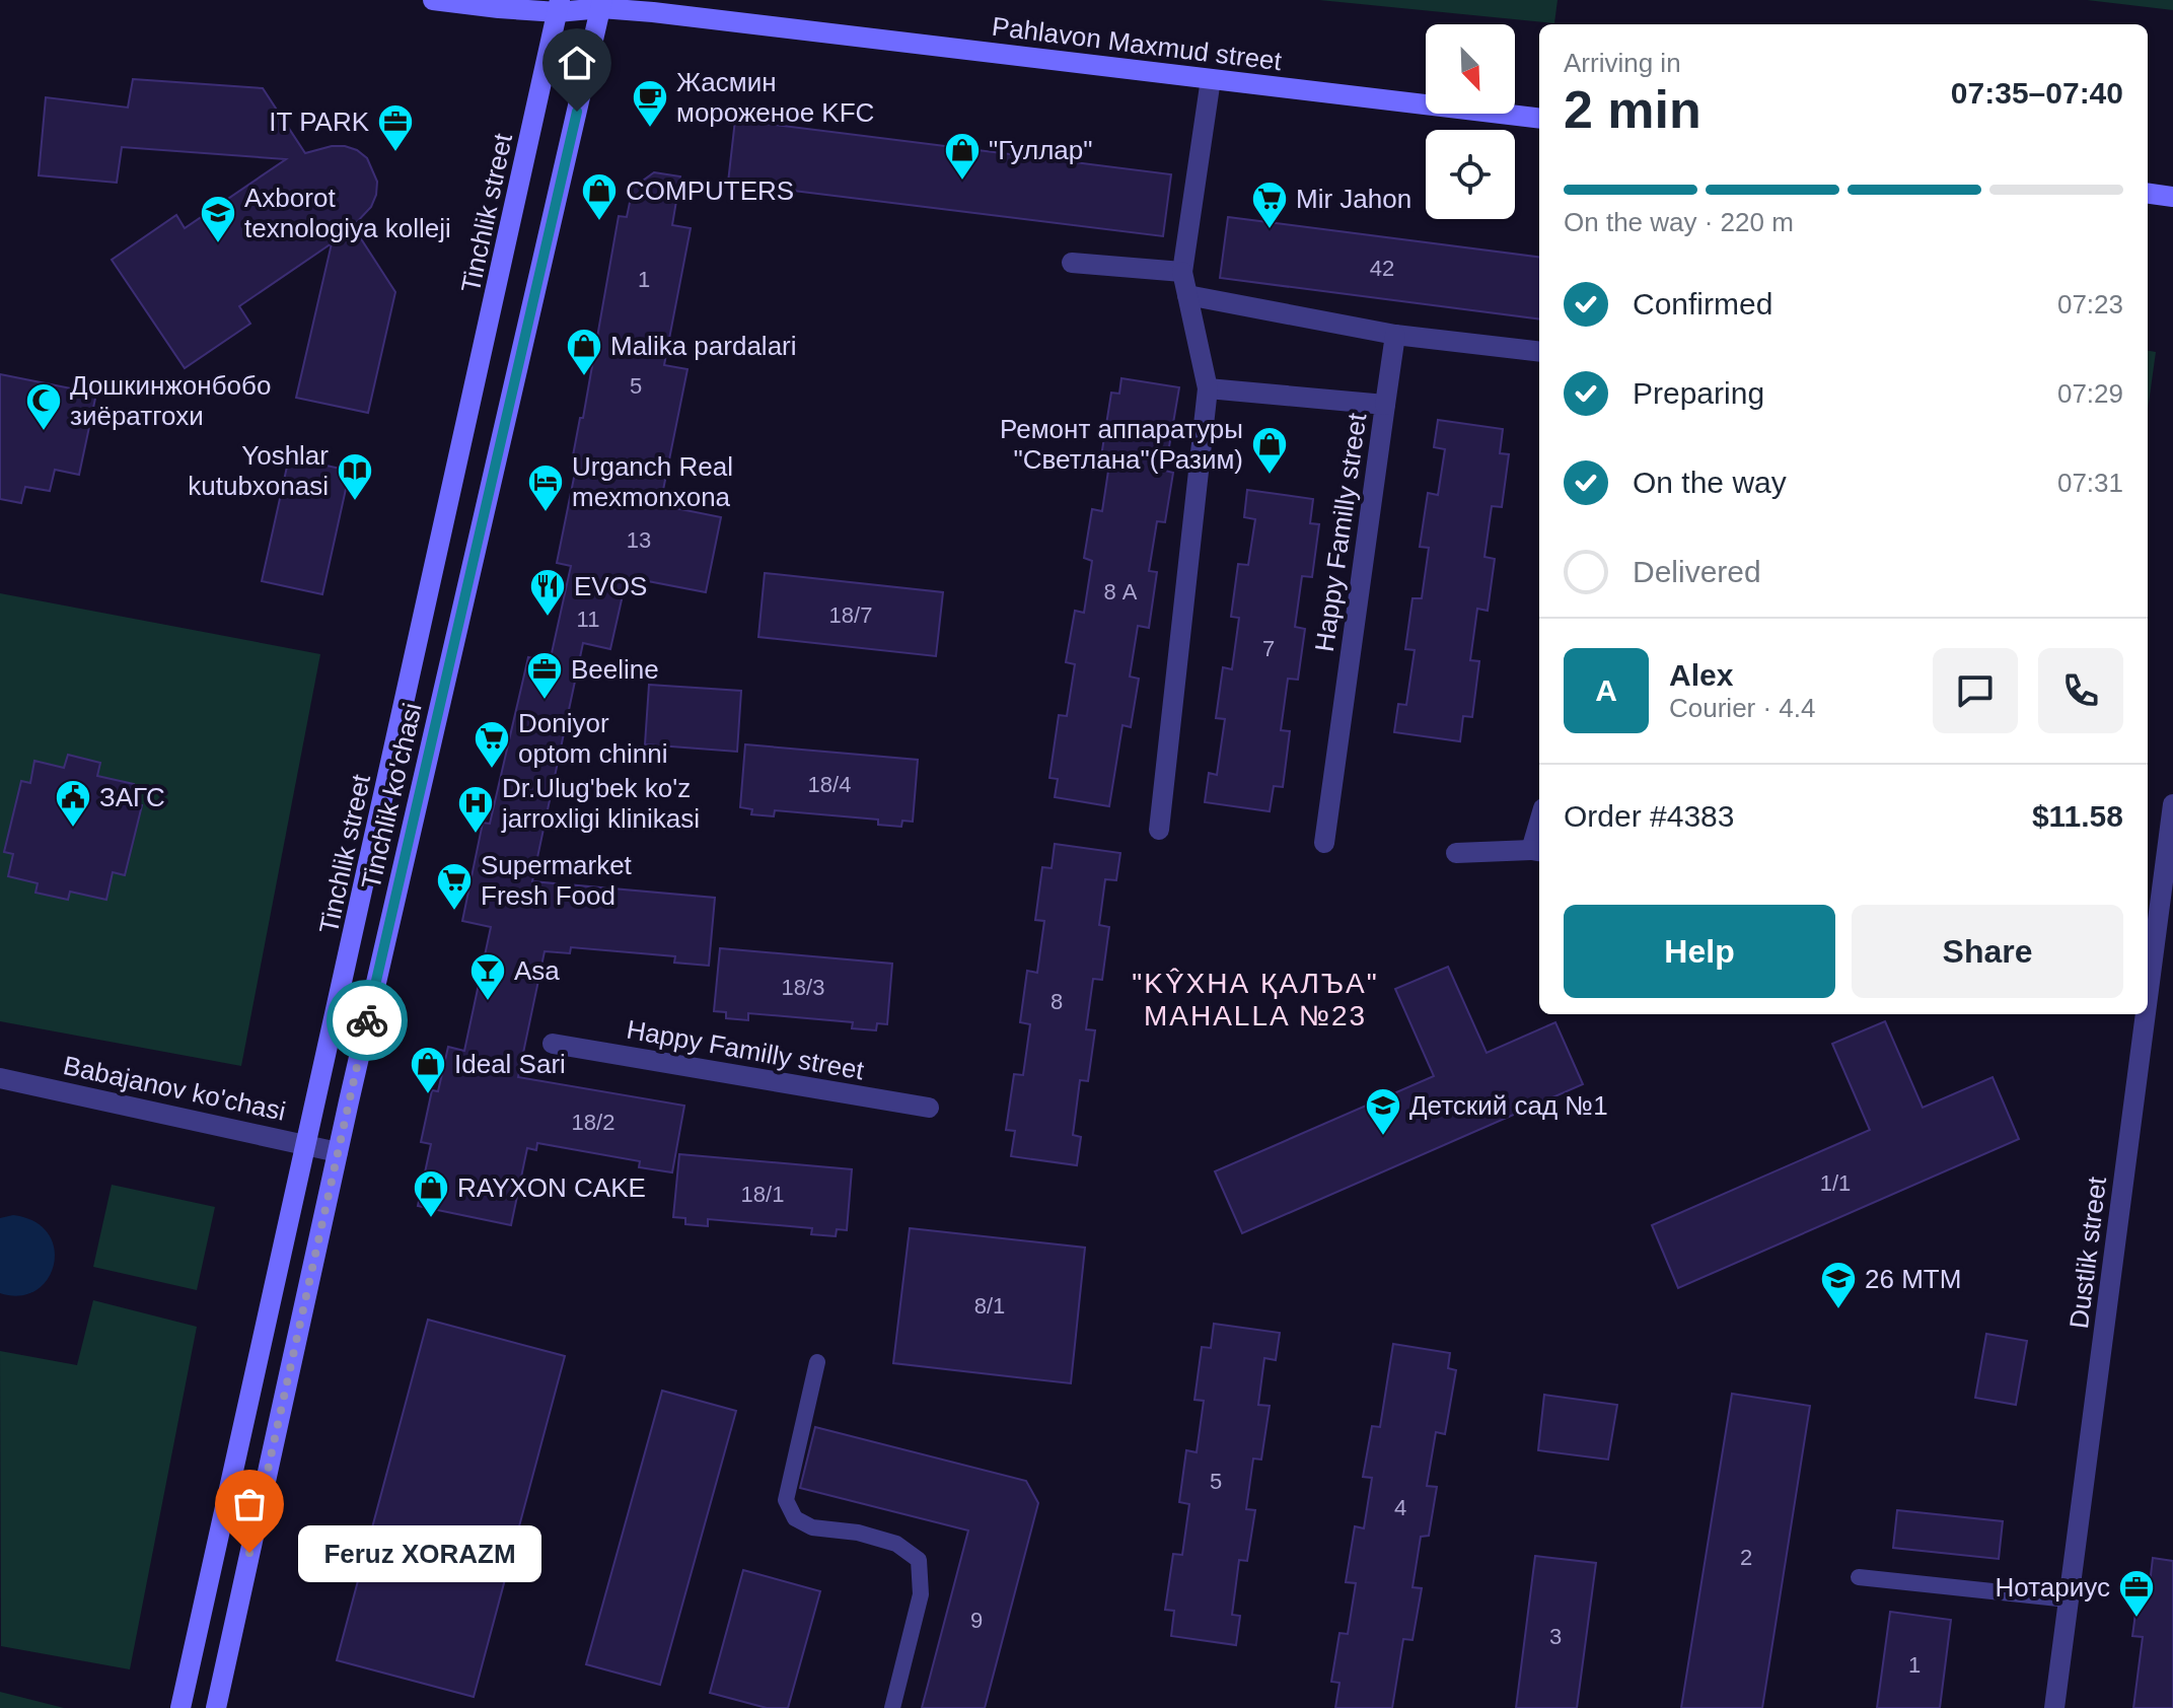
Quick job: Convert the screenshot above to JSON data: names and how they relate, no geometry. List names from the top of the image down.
{
  "streets": {
    "main road": ["Pahlavon Maxmud street", "Tinchlik street", "Tinchlik ko'chasi"],
    "street": ["Happy Familly street", "Babajanov ko'chasi", "Dustlik street"]
  },
  "crossings": [
    ["Pahlavon Maxmud street", "Tinchlik street"],
    ["Pahlavon Maxmud street", "Tinchlik ko'chasi"],
    ["Tinchlik street", "Babajanov ko'chasi"],
    ["Tinchlik ko'chasi", "Babajanov ko'chasi"]
  ],
  "districts": ["\"KŶХНА ҚАЛЪА\" MAHALLA №23"],
  "places": {
    "cafe": ["Жасмин мороженое KFC"],
    "office": ["IT PARK", "Beeline", "Нотариус"],
    "shop": [
      "\"Гуллар\"",
      "COMPUTERS",
      "Malika pardalari",
      "Ремонт аппаратуры \"Светлана\"(Разим)",
      "Ideal Sari",
      "RAYXON CAKE"
    ],
    "supermarket": ["Mir Jahon", "Doniyor optom chinni", "Supermarket Fresh Food"],
    "school or university": ["Axborot texnologiya kolleji", "Детский сад №1", "26 MTM"],
    "mosque": ["Дошкинжонбобо зиёратгохи"],
    "library": ["Yoshlar kutubxonasi"],
    "hotel": ["Urganch Real mexmonxona"],
    "restaurant": ["EVOS"],
    "public building": ["ЗАГС"],
    "hospital": ["Dr.Ulug'bek ko'z jarroxligi klinikasi"],
    "bar": ["Asa"],
    "other": ["Feruz XORAZM"]
  },
  "house_numbers": [
    "42",
    "1",
    "5",
    "13",
    "8 А",
    "18/7",
    "11",
    "7",
    "18/4",
    "18/3",
    "8",
    "18/2",
    "1/1",
    "18/1",
    "8/1",
    "5",
    "4",
    "2",
    "9",
    "3",
    "1"
  ],
  "north": "bottom right",
  "page": {
    "heading": ["2 min", "Arriving in", "07:35–07:40"],
    "panel": [
      "Alex",
      "Courier · 4.4",
      "Order #4383",
      "$11.58"
    ],
    "bar": "On the way · 220 m",
    "list": [
      ["Confirmed", "07:23"],
      ["Preparing", "07:29"],
      ["On the way", "07:31"],
      "Delivered"
    ],
    "round": "A",
    "buttons": ["Help", "Share"],
    "bubble": "Feruz XORAZM"
  }
}
